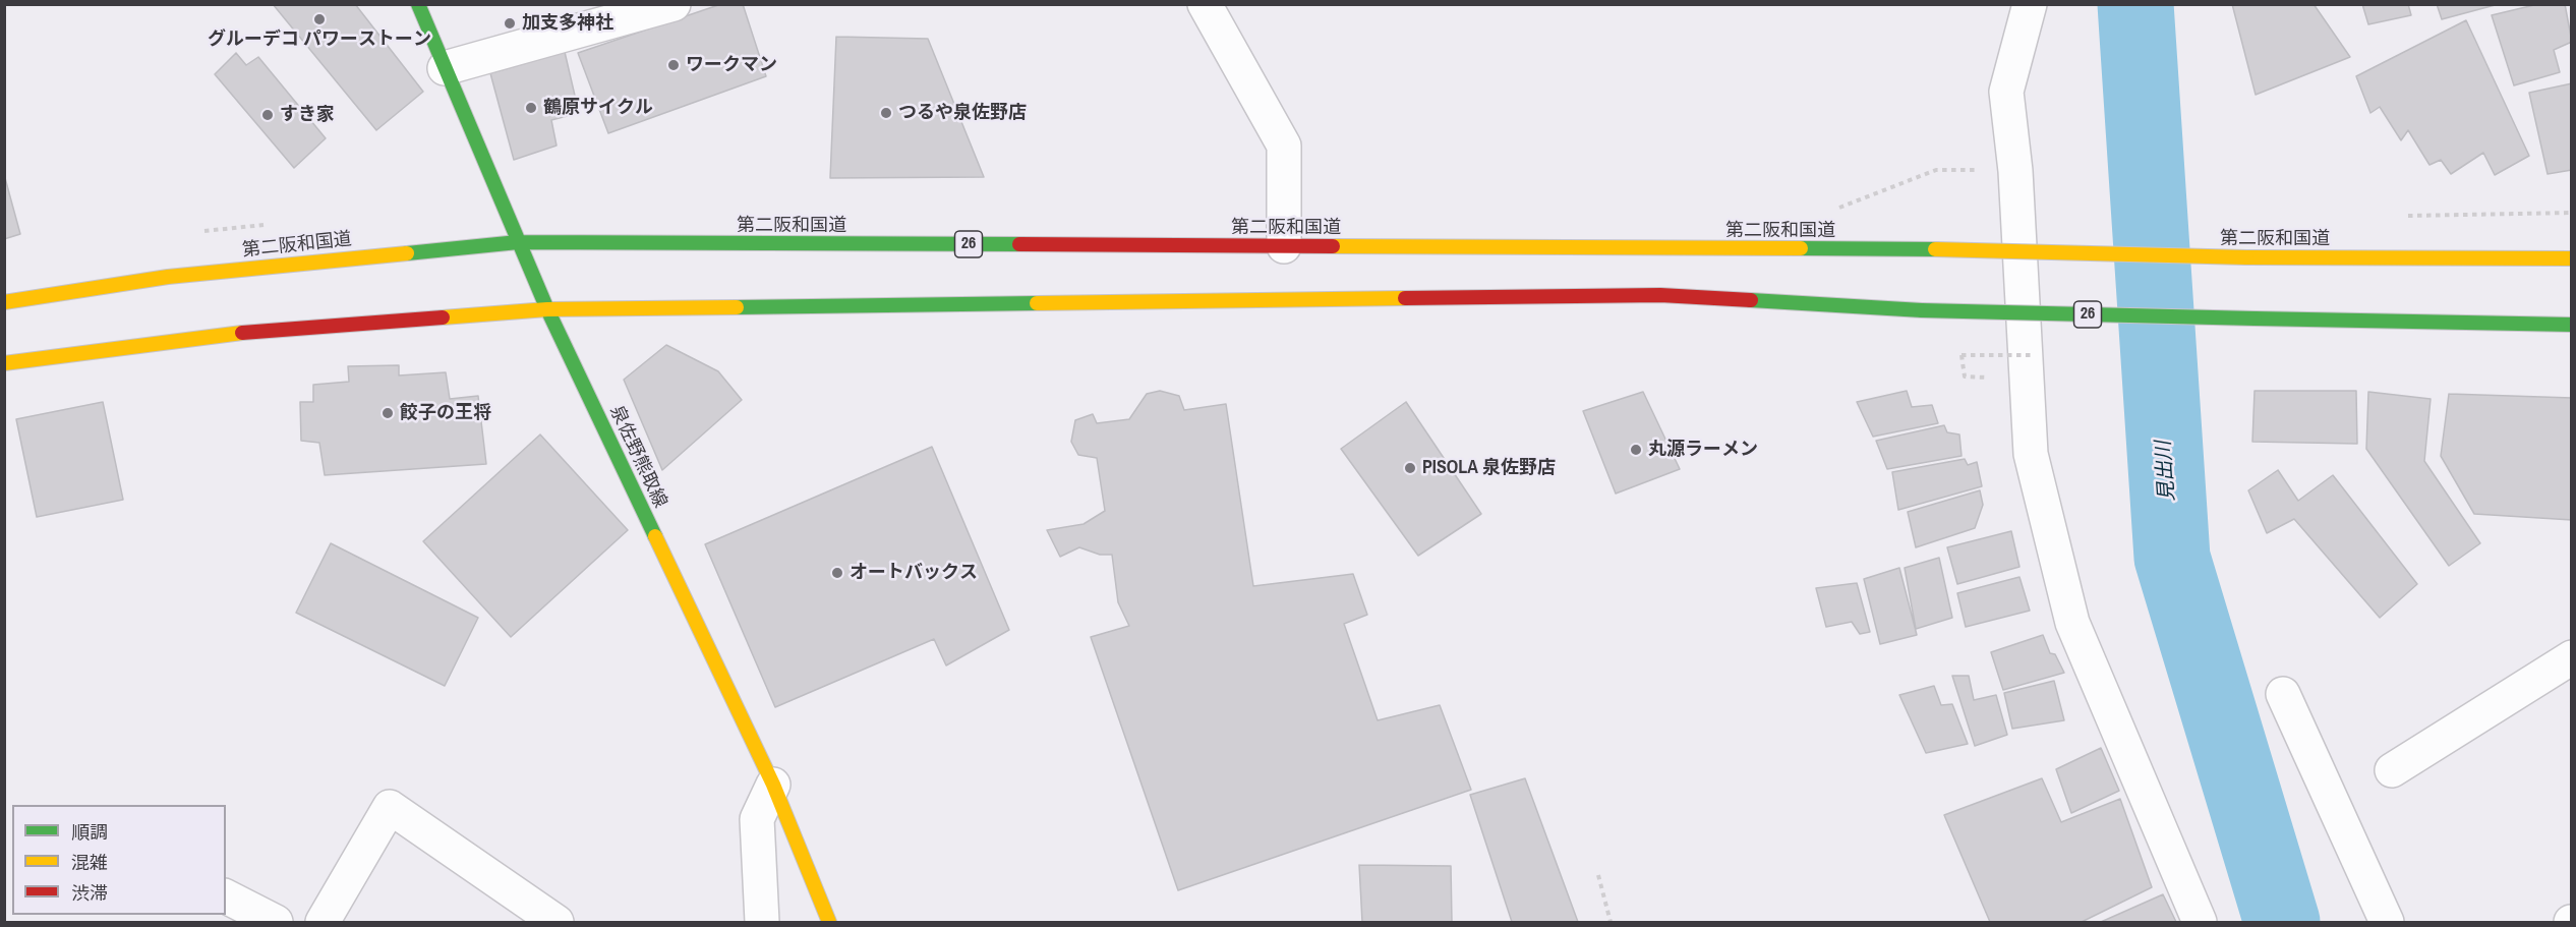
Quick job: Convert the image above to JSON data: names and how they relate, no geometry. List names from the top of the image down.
{
  "streets": {
    "main road": ["第二阪和国道", "26", "泉佐野熊取線"]
  },
  "crossings": [
    ["第二阪和国道", "泉佐野熊取線"],
    ["26", "泉佐野熊取線"]
  ],
  "water": ["見出川"],
  "places": [
    "グルーデコ パワーストーン",
    "加支多神社",
    "ワークマン",
    "鶴原サイクル",
    "つるや泉佐野店",
    "すき家",
    "餃子の王将",
    "丸源ラーメン",
    "PISOLA 泉佐野店",
    "オートバックス"
  ],
  "legend": ["順調", "混雑", "渋滞"]
}
